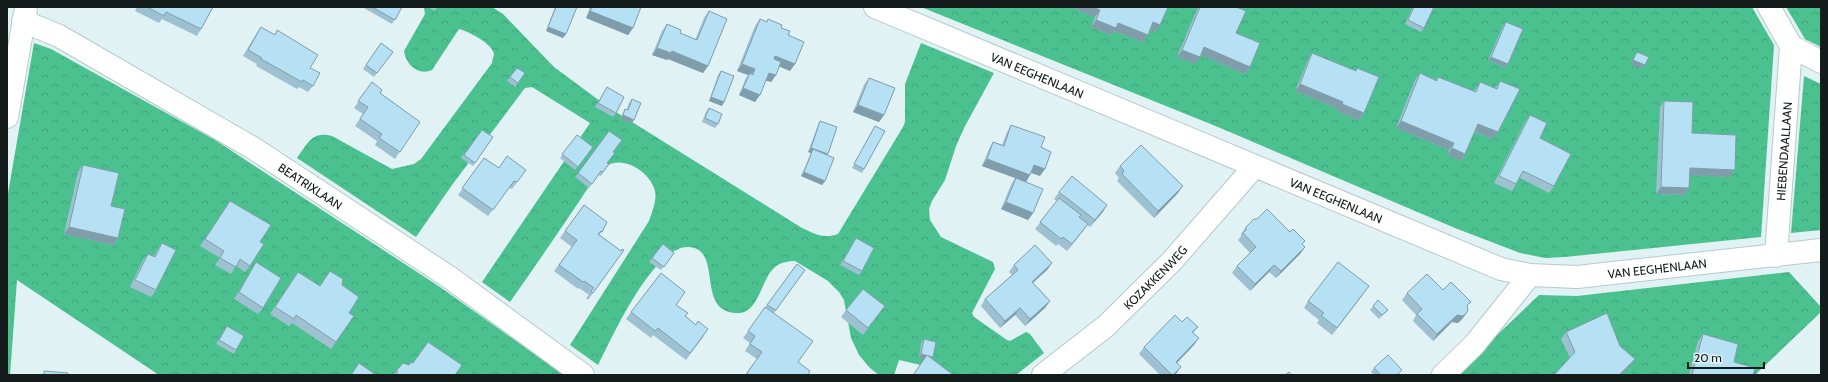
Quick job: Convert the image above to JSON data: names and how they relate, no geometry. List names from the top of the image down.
{
  "streets": {
    "street": [
      "VAN EEGHENLAAN",
      "HIEBENDAALLAAN",
      "BEATRIXLAAN",
      "KOZAKKENWEG"
    ]
  },
  "crossings": [
    ["VAN EEGHENLAAN", "HIEBENDAALLAAN"],
    ["VAN EEGHENLAAN", "KOZAKKENWEG"]
  ],
  "scale_bar": "20 m"
}
